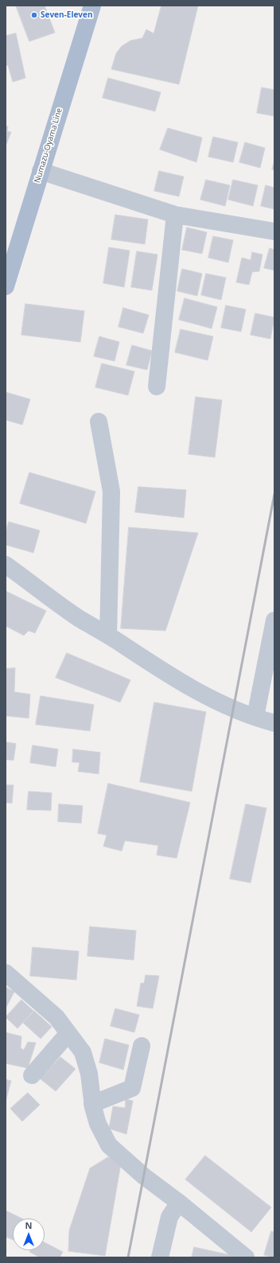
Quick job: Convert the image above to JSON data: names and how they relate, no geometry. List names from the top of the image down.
{
  "streets": {
    "main road": ["Numazu-Oyama Line"]
  },
  "places": ["Seven-Eleven"],
  "north": "top"
}
